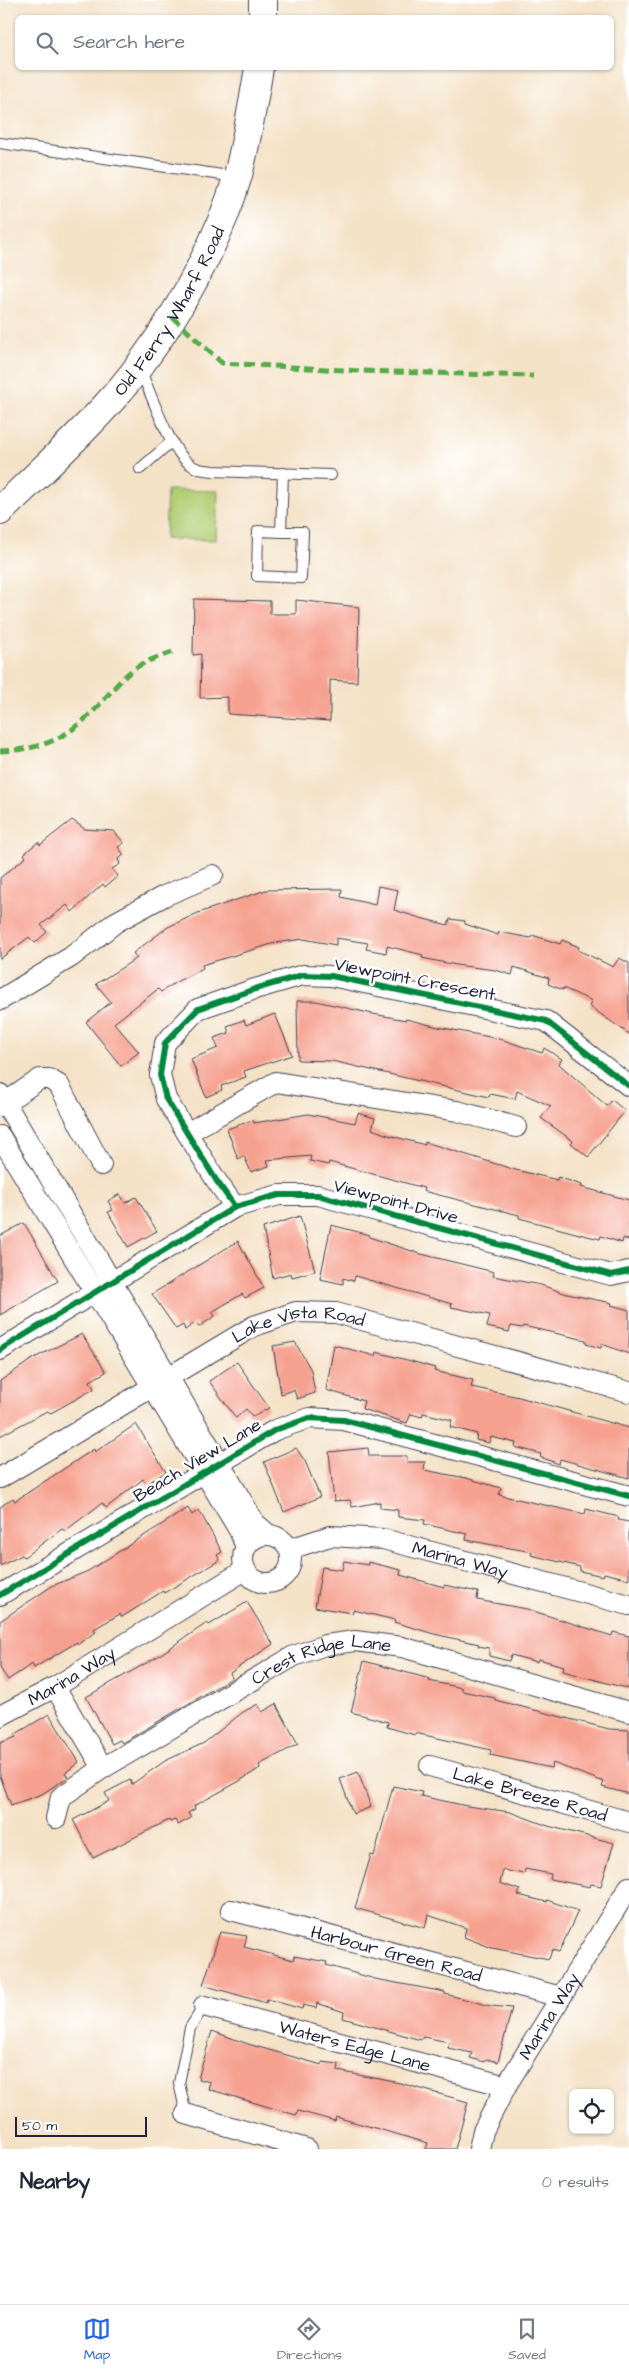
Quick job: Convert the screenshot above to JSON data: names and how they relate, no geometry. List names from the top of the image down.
{
  "streets": {
    "street": [
      "Old Ferry Wharf Road",
      "Viewpoint Crescent",
      "Viewpoint Drive",
      "Lake Vista Road",
      "Beach View Lane",
      "Marina Way",
      "Crest Ridge Lane",
      "Lake Breeze Road",
      "Harbour Green Road",
      "Waters Edge Lane"
    ]
  },
  "crossings": [
    ["Viewpoint Crescent", "Viewpoint Drive"],
    ["Marina Way", "Harbour Green Road"],
    ["Marina Way", "Waters Edge Lane"]
  ],
  "scale_bar": "50 m",
  "page": {
    "search": "Search here",
    "scale": "50 m",
    "heading": ["Nearby", "0 results"],
    "nav": ["Map", "Directions", "Saved"]
  }
}
